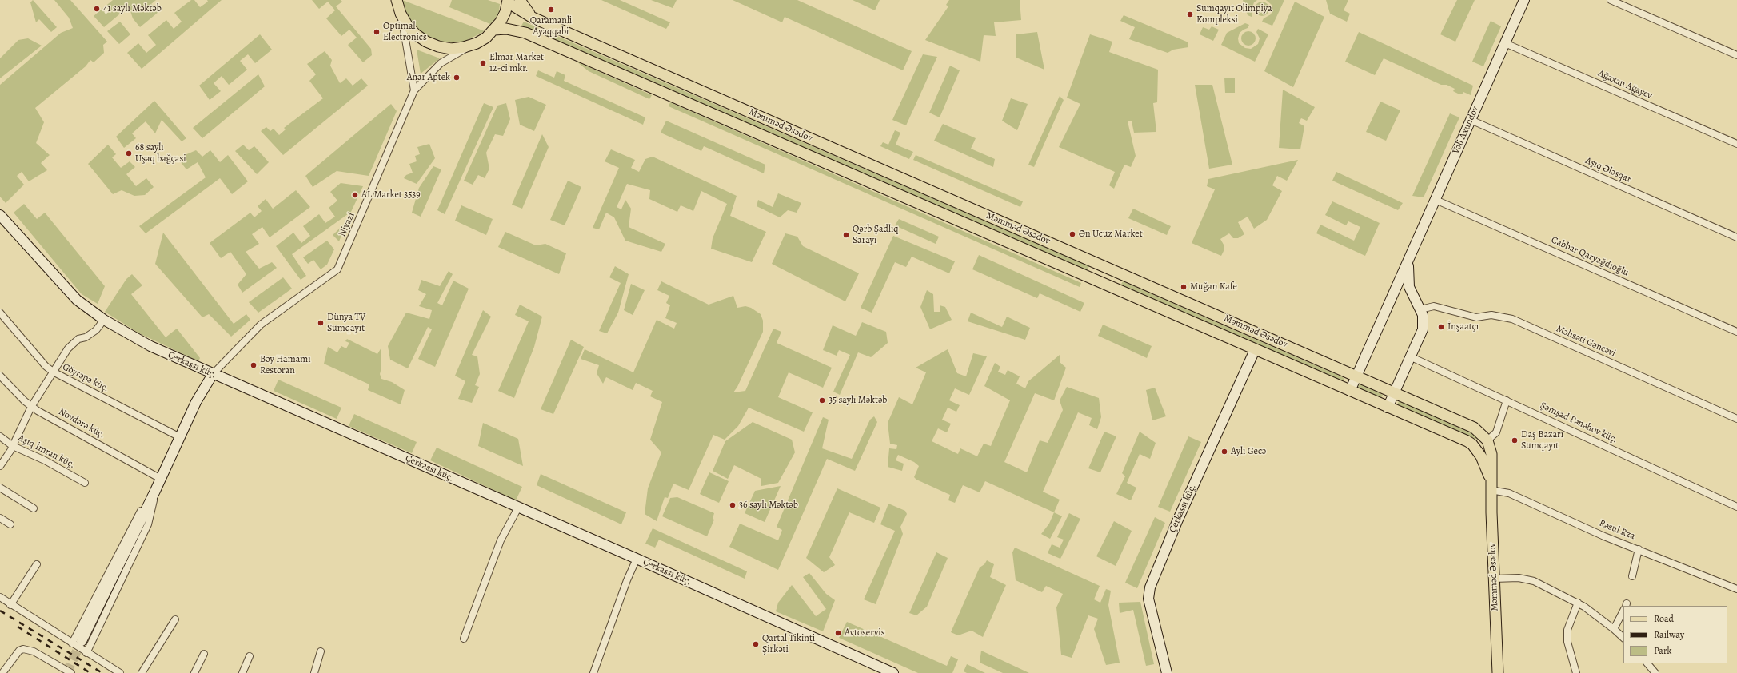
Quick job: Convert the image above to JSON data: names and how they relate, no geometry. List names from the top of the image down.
{
  "streets": {
    "main road": ["Məmməd Əsədov"],
    "street": [
      "Ağaxan Ağayev",
      "Vəli Axundov",
      "Aşıq Ələsqar",
      "Niyazi",
      "Cabbar Qaryağdıoğlu",
      "Məhsəti Gəncəvi",
      "Çerkassı küç.",
      "Göytəpə küç.",
      "Şəmşad Pənəhov küç.",
      "Novdərə küç.",
      "Aşıq İmran küç.",
      "Rəsul Rza"
    ]
  },
  "crossings": [
    ["Ağaxan Ağayev", "Vəli Axundov"],
    ["Məmməd Əsədov", "Vəli Axundov"],
    ["Məmməd Əsədov", "Çerkassı küç."],
    ["Məmməd Əsədov", "Rəsul Rza"],
    ["Vəli Axundov", "Aşıq Ələsqar"],
    ["Vəli Axundov", "Cabbar Qaryağdıoğlu"],
    ["Niyazi", "Çerkassı küç."]
  ],
  "places": [
    "41 saylı Məktəb",
    "Qaramanli Ayaqqabi",
    "Sumqayıt Olimpiya Kompleksi",
    "Optimal Electronics",
    "Elmar Market 12-ci mkr.",
    "Anar Aptek",
    "68 saylı Uşaq bağçasi",
    "AL Market 3539",
    "Ən Ucuz Market",
    "Qәrb Şadlıq Sarayı",
    "Muğan Kafe",
    "Dünya TV Sumqayıt",
    "İnşaatçı",
    "Bәy Hamamı Restoran",
    "35 saylı Məktəb",
    "Daş Bazarı Sumqayıt",
    "Aylı Gecə",
    "36 saylı Məktəb",
    "Avtoservis",
    "Qartal Tikinti Şirkәti"
  ],
  "legend": ["Road", "Railway", "Park"]
}
